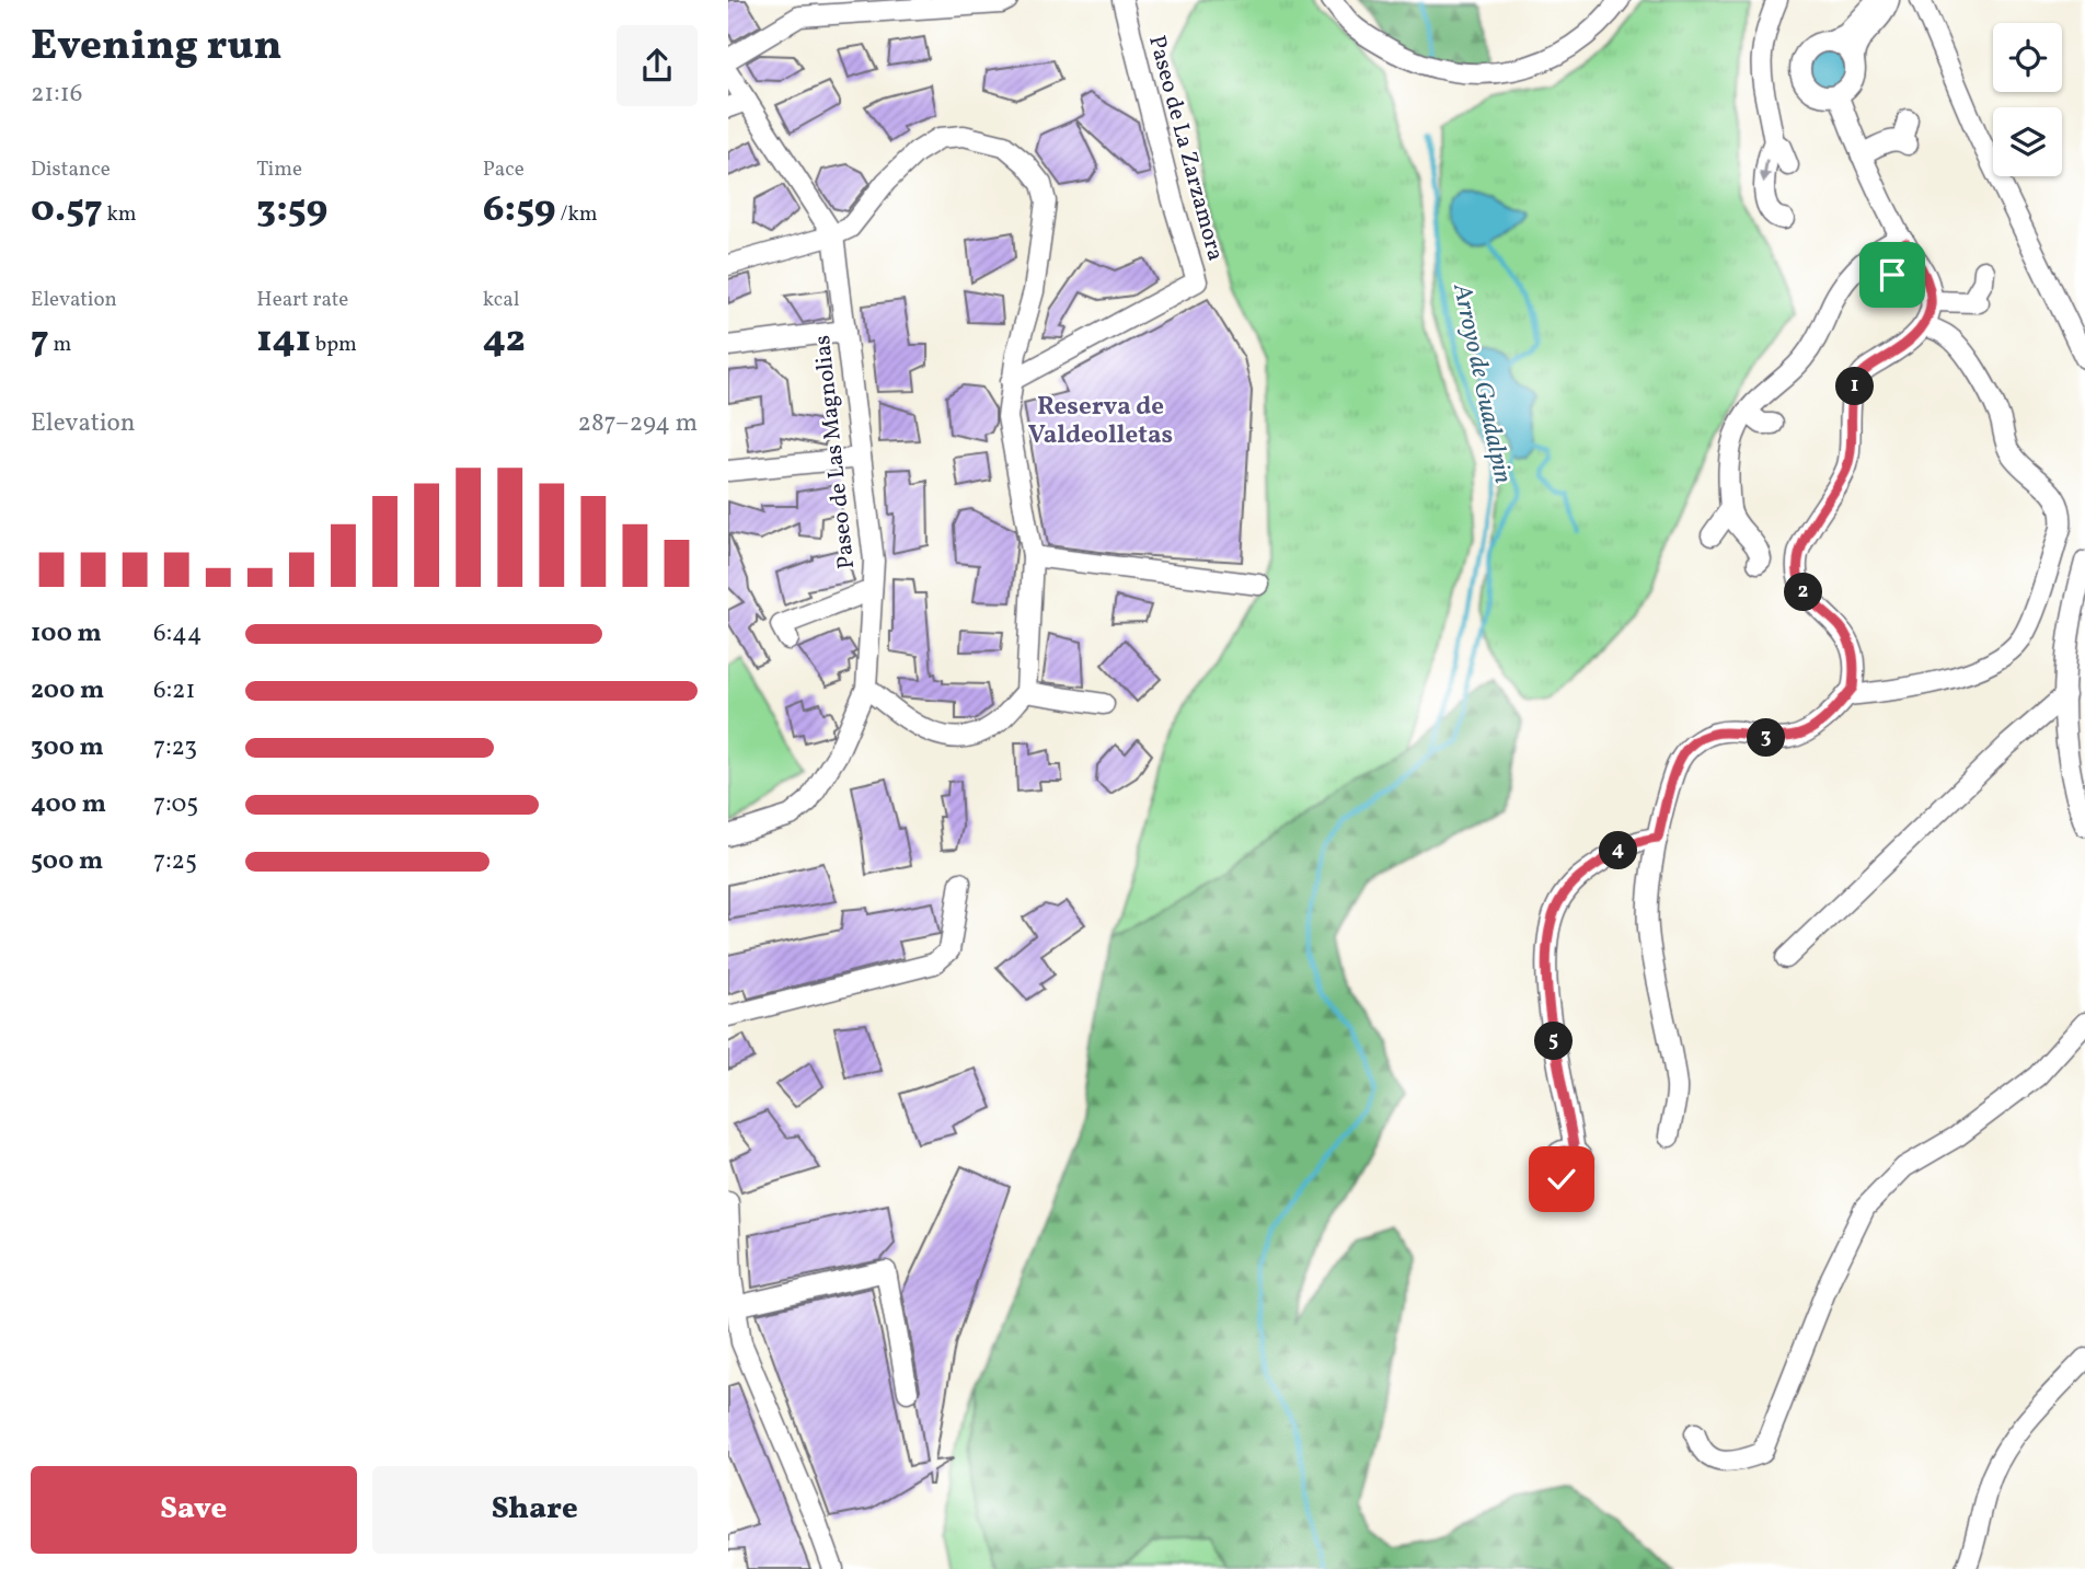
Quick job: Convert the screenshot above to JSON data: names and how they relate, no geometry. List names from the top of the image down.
{
  "streets": {
    "street": ["Paseo de La Zarzamora", "Paseo de Las Magnolias"]
  },
  "districts": ["Reserva de Valdeolletas"],
  "water": ["Arroyo de Guadalpin"],
  "page": {
    "heading": ["Evening run", "21:16"],
    "stats": [
      ["Distance", "0.57 km"],
      ["Time", "3:59"],
      ["Pace", "6:59 /km"],
      ["Elevation", "7 m"],
      ["Heart rate", "141 bpm"],
      ["kcal", "42"]
    ],
    "pins": [
      "1",
      "2",
      "3",
      "4",
      "5"
    ],
    "chart": ["Elevation", "287–294 m"],
    "list": [
      {
        "name": "100 m",
        "note": "6:44"
      },
      {
        "name": "200 m",
        "note": "6:21"
      },
      {
        "name": "300 m",
        "note": "7:23"
      },
      {
        "name": "400 m",
        "note": "7:05"
      },
      {
        "name": "500 m",
        "note": "7:25"
      }
    ],
    "buttons": ["Save", "Share"]
  }
}
